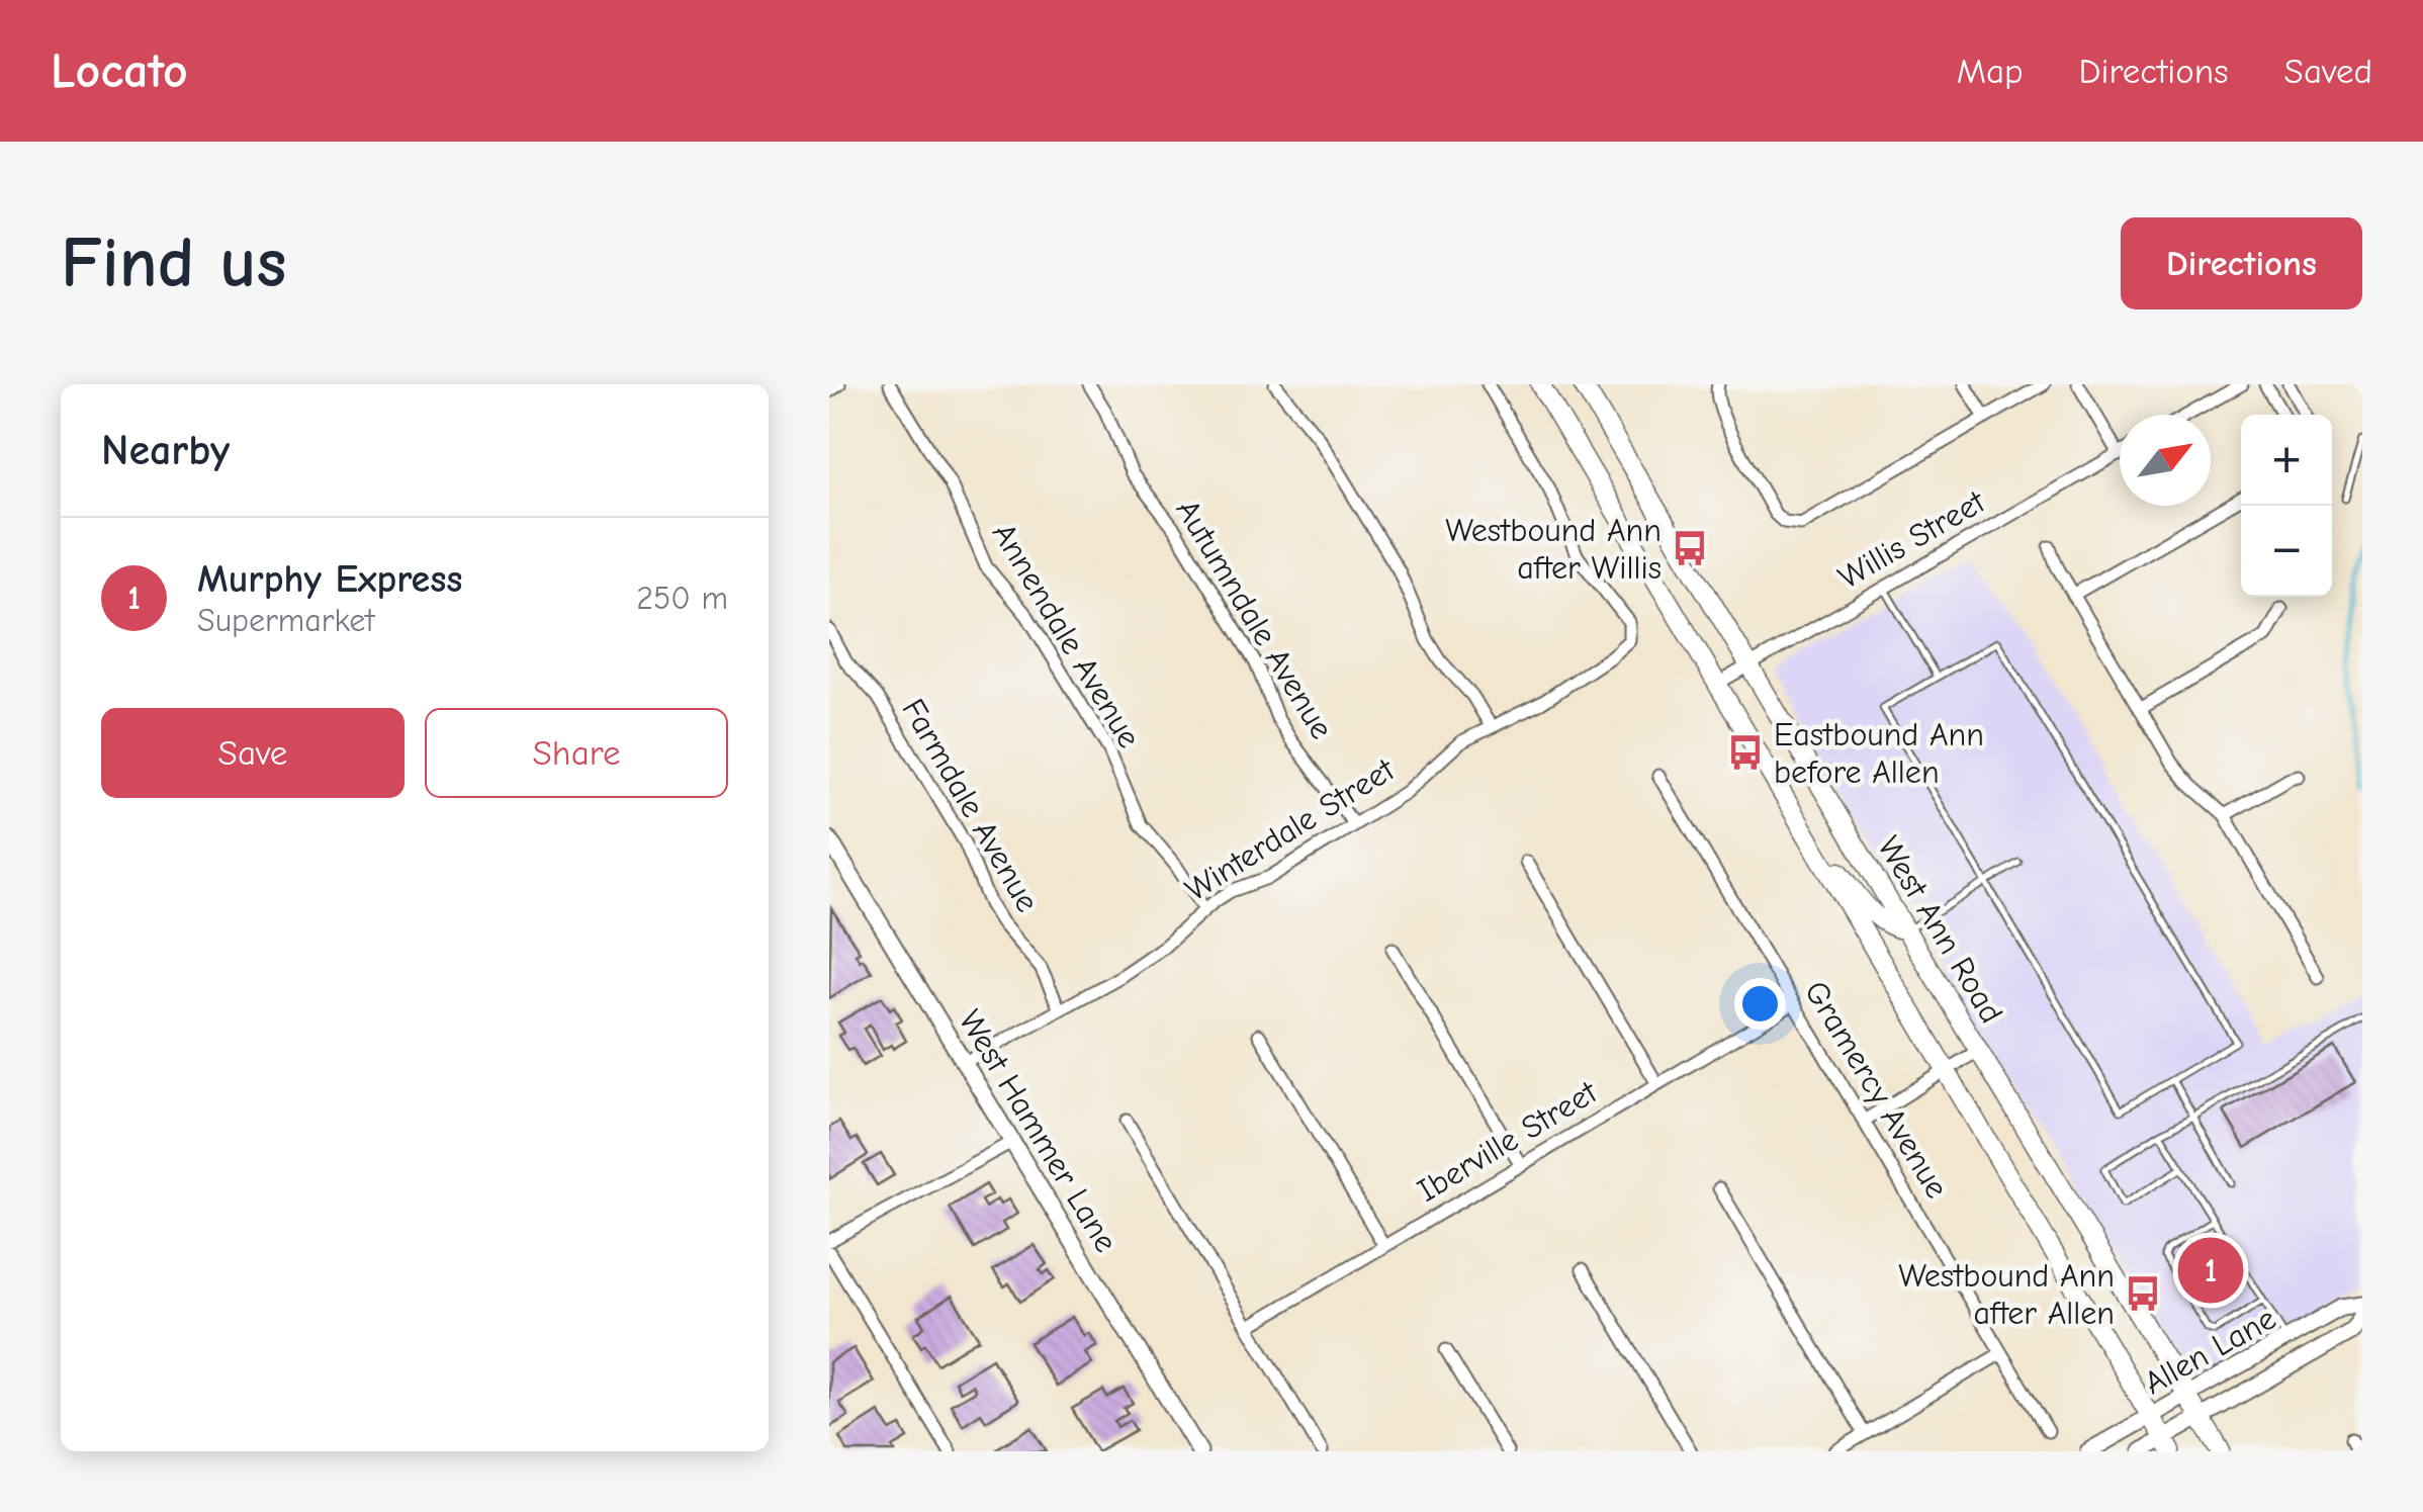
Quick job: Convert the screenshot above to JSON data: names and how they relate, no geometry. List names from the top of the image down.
{
  "streets": {
    "main road": ["West Ann Road"],
    "street": [
      "Willis Street",
      "Autumndale Avenue",
      "Annendale Avenue",
      "Farmdale Avenue",
      "Winterdale Street",
      "Gramercy Avenue",
      "West Hammer Lane",
      "Iberville Street",
      "Allen Lane"
    ]
  },
  "crossings": [
    ["Willis Street", "West Ann Road"],
    ["Autumndale Avenue", "Winterdale Street"],
    ["Annendale Avenue", "Winterdale Street"],
    ["Farmdale Avenue", "Winterdale Street"],
    ["Winterdale Street", "West Hammer Lane"],
    ["West Ann Road", "Allen Lane"],
    ["Gramercy Avenue", "Iberville Street"]
  ],
  "places": {
    "bus stop": ["Westbound Ann after Willis", "Eastbound Ann before Allen", "Westbound Ann after Allen"]
  },
  "north": "top right",
  "page": {
    "header": "Locato",
    "nav": ["Map", "Directions", "Saved"],
    "buttons": [
      "Directions",
      ["Save", "Share"]
    ],
    "title": "Find us",
    "heading": "Nearby",
    "map_buttons": ["+", "−"],
    "list": [
      {
        "mark": "1",
        "name": "Murphy Express",
        "note": "Supermarket",
        "value": "250 m"
      }
    ],
    "pins": "1"
  }
}
